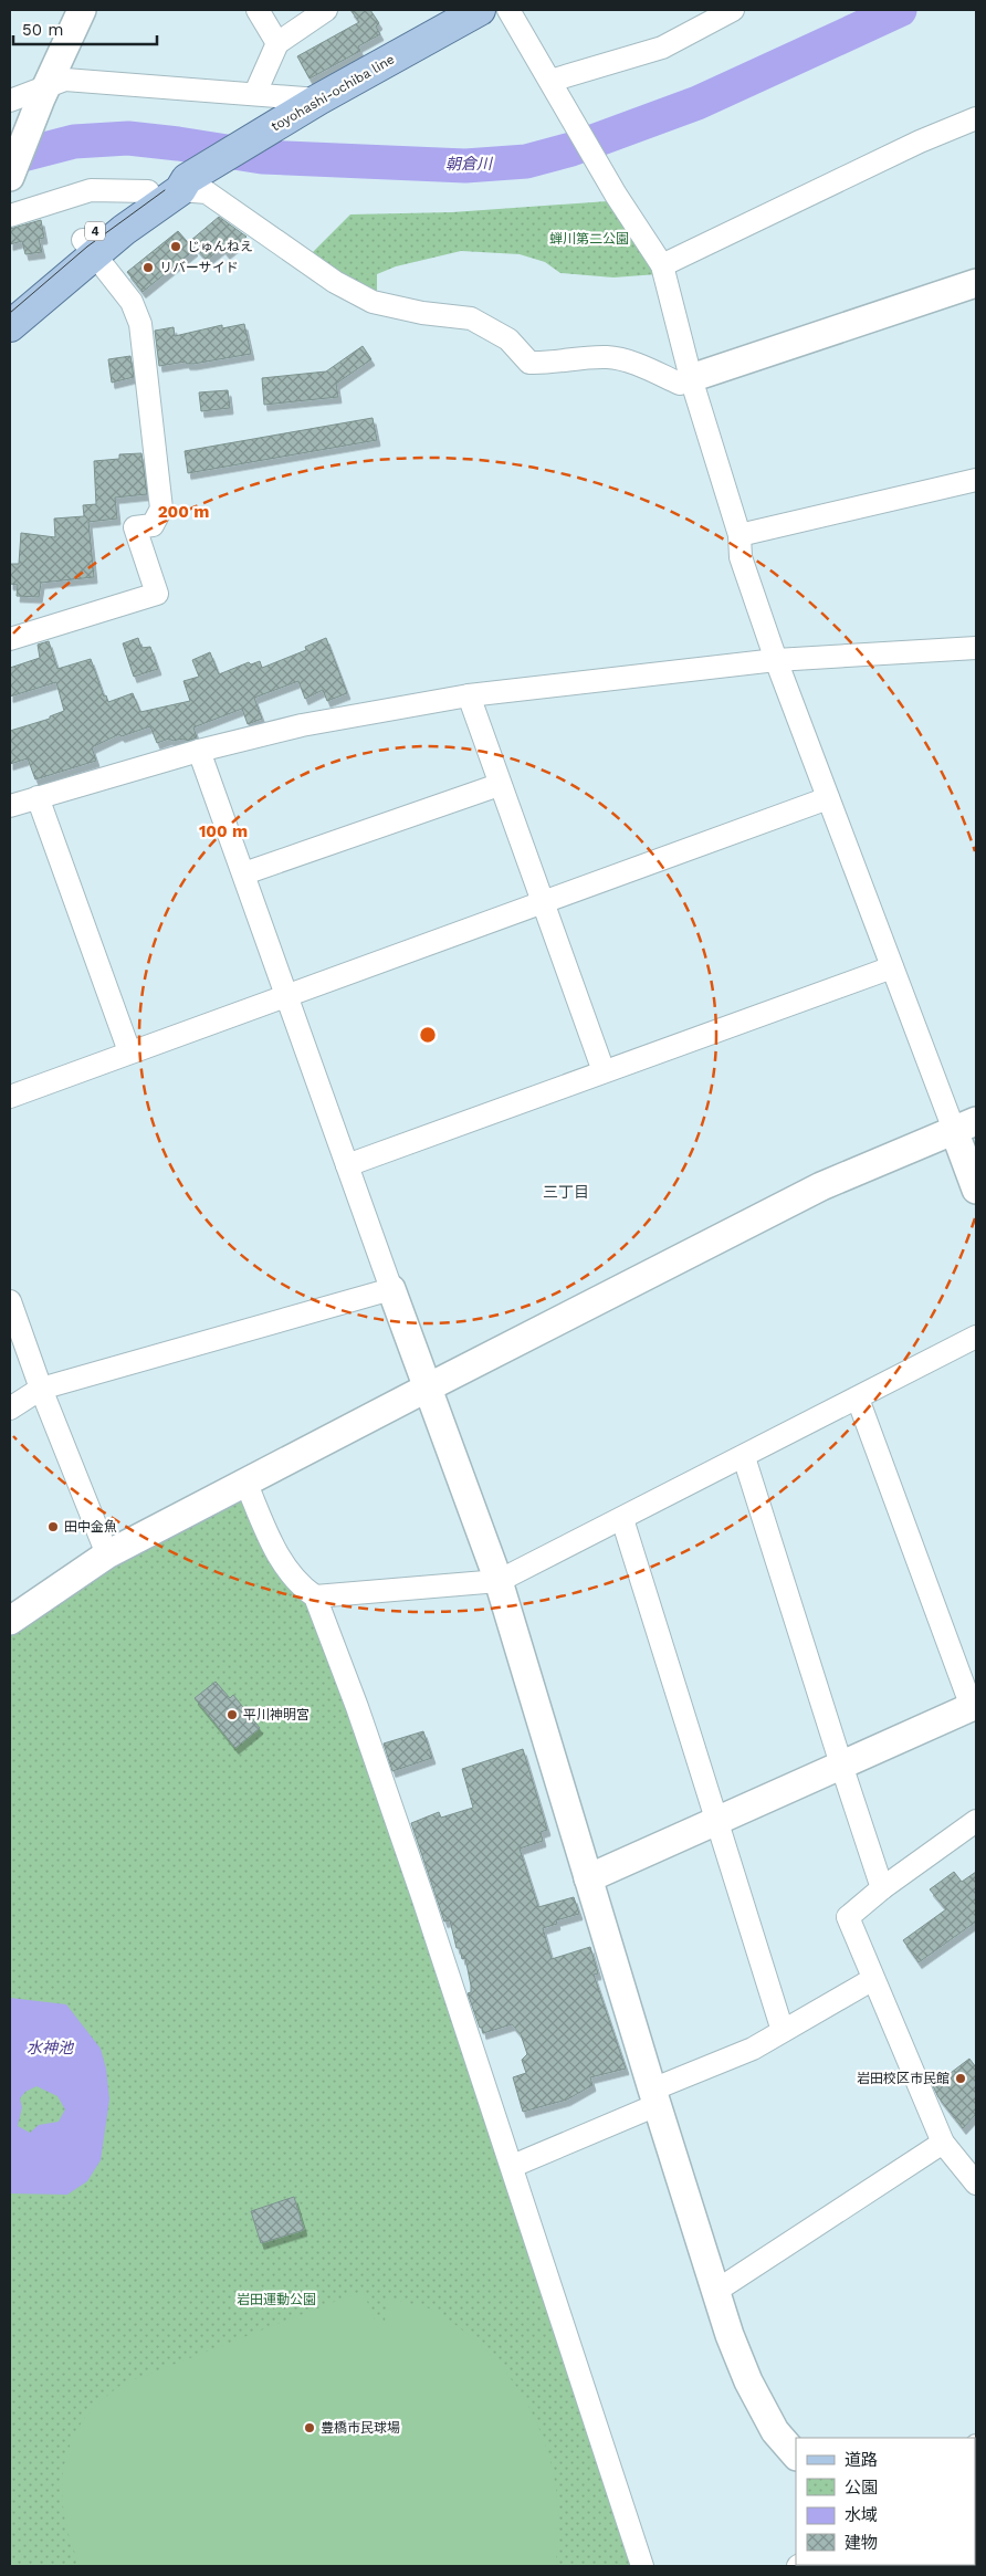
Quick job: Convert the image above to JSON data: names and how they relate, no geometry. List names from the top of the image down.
{
  "streets": {
    "main road": ["toyohashi-ochiba line", "4"]
  },
  "districts": ["三丁目"],
  "water": ["朝倉川", "水神池"],
  "parks": ["蝉川第二公園", "岩田運動公園"],
  "places": [
    "じゅんねえ",
    "リバーサイド",
    "田中金魚",
    "平川神明宮",
    "岩田校区市民館",
    "豊橋市民球場"
  ],
  "legend": [
    "道路",
    "公園",
    "水域",
    "建物"
  ],
  "scale_bar": "50 m",
  "rings": ["200 m", "100 m"]
}
